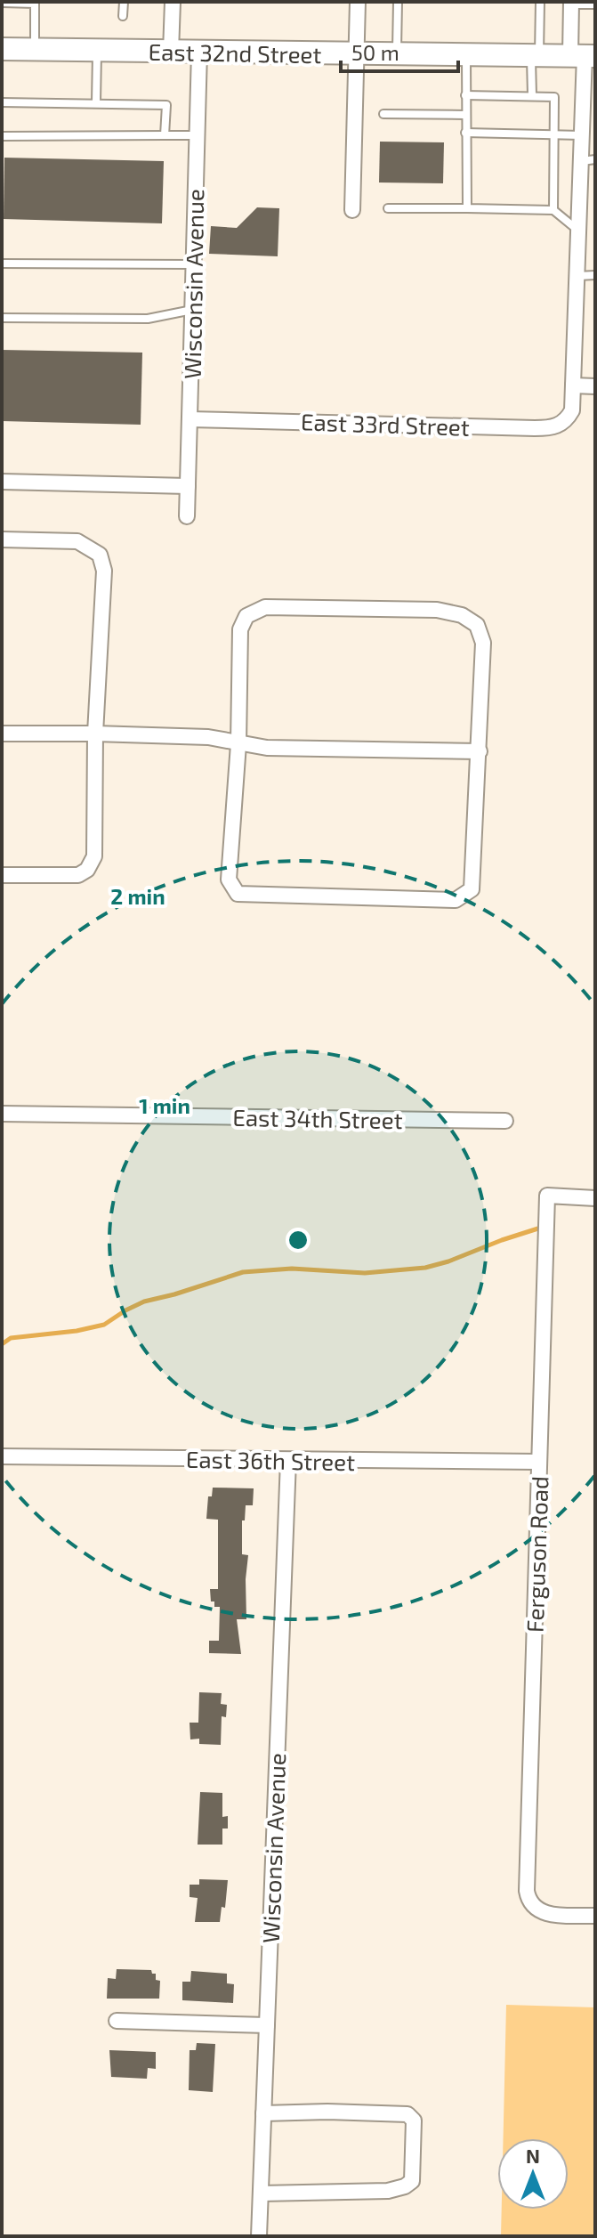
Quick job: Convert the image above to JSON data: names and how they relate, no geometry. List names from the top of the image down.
{
  "streets": {
    "main road": ["East 32nd Street"],
    "street": [
      "Wisconsin Avenue",
      "East 33rd Street",
      "East 34th Street",
      "East 36th Street",
      "Ferguson Road"
    ]
  },
  "crossings": [
    ["East 32nd Street", "Wisconsin Avenue"],
    ["Wisconsin Avenue", "East 33rd Street"],
    ["Wisconsin Avenue", "East 36th Street"],
    ["East 36th Street", "Ferguson Road"]
  ],
  "scale_bar": "50 m",
  "north": "top",
  "rings": ["2 min", "1 min"]
}
